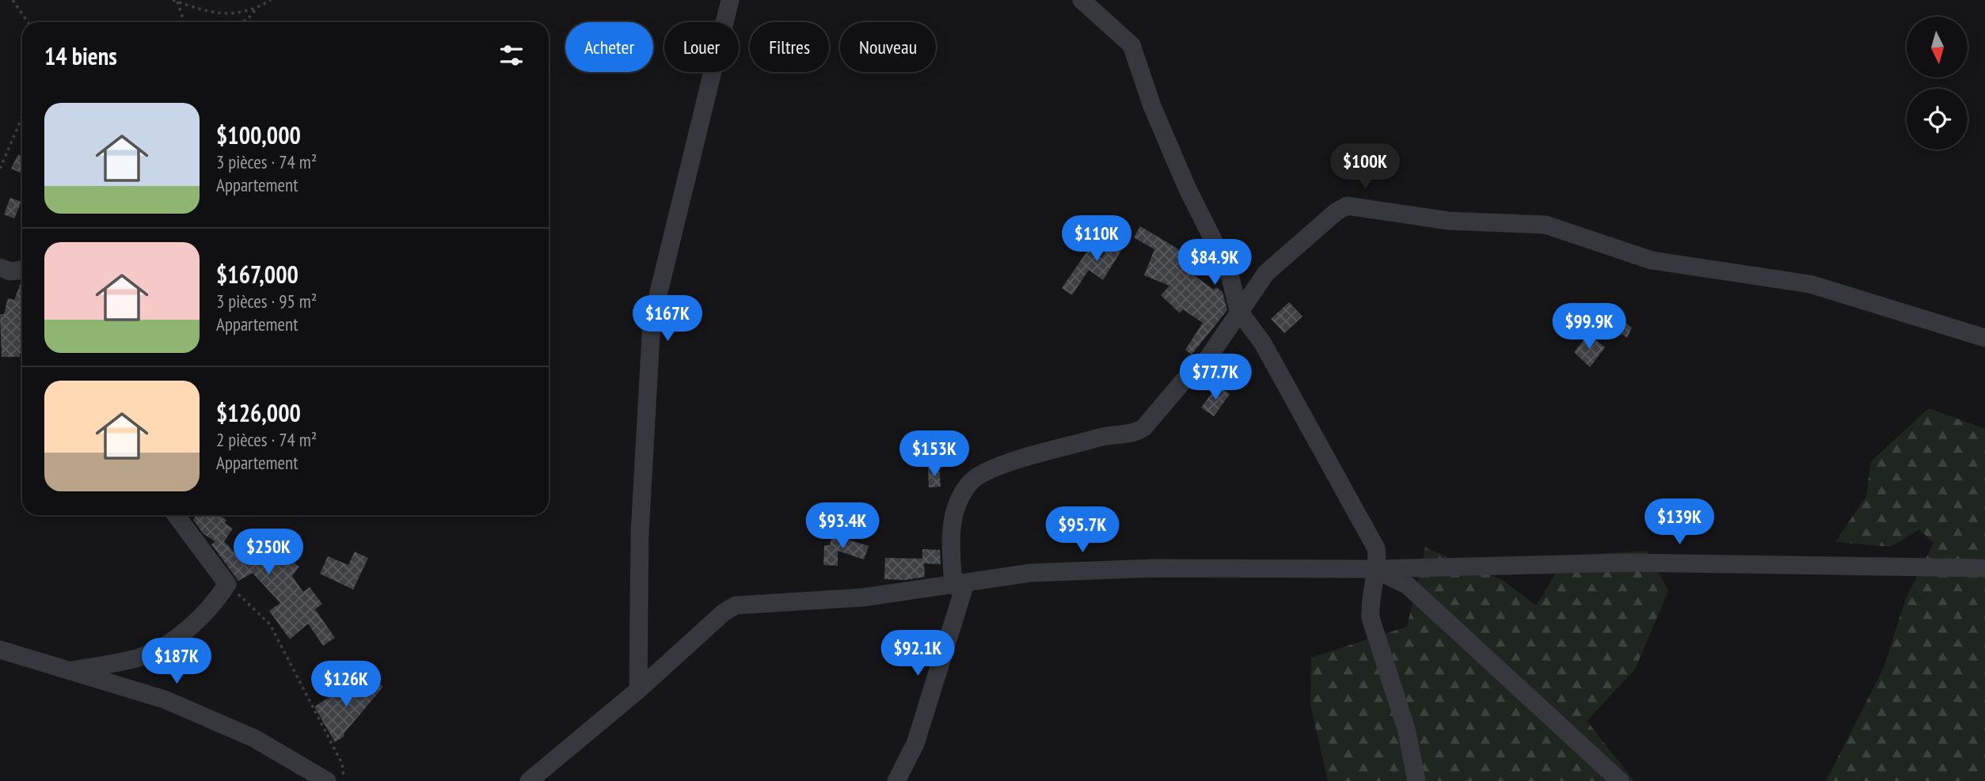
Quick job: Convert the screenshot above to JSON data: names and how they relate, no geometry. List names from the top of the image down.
{
  "north": "bottom",
  "page": {
    "chip": [
      "Acheter",
      "Louer",
      "Filtres",
      "Nouveau"
    ],
    "heading": "14 biens",
    "list": [
      {
        "name": "$100,000",
        "note": "3 pièces · 74 m² · Appartement"
      },
      {
        "name": "$167,000",
        "note": "3 pièces · 95 m² · Appartement"
      },
      {
        "name": "$126,000",
        "note": "2 pièces · 74 m² · Appartement"
      }
    ],
    "price": [
      "$100K",
      "$110K",
      "$84.9K",
      "$167K",
      "$99.9K",
      "$77.7K",
      "$153K",
      "$139K",
      "$93.4K",
      "$95.7K",
      "$250K",
      "$92.1K",
      "$187K",
      "$126K"
    ]
  }
}
